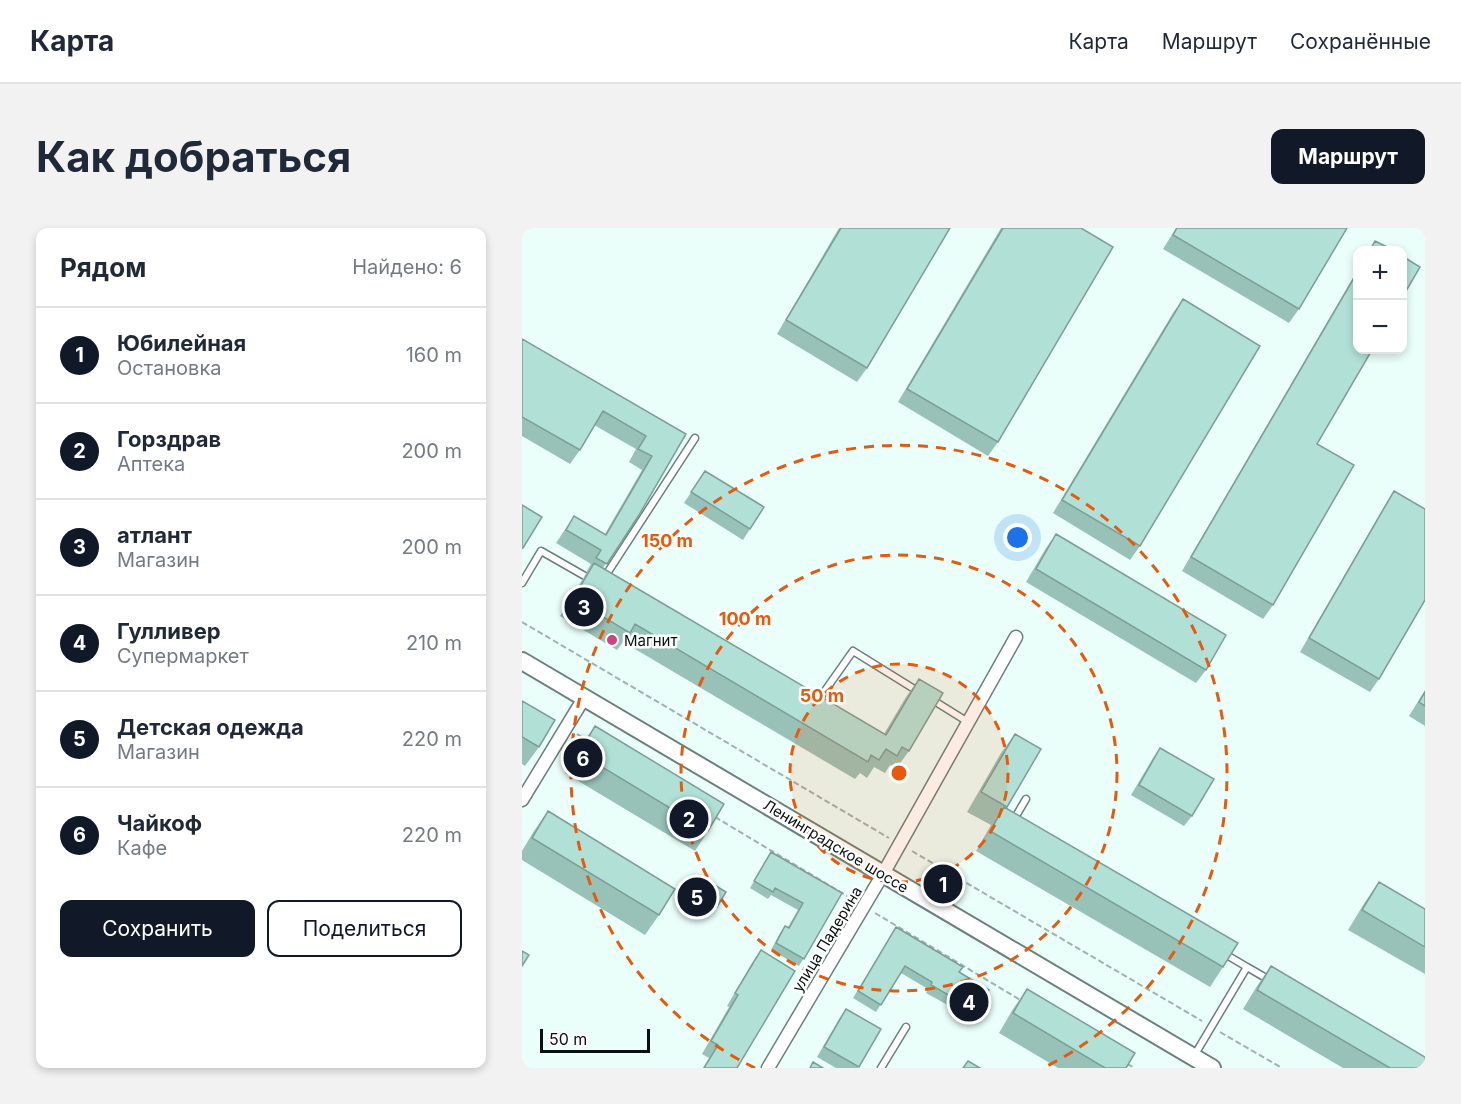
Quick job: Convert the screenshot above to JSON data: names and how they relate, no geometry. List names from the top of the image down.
{
  "streets": {
    "main road": ["Ленинградское шоссе"],
    "street": ["улица Падерина"]
  },
  "crossings": [
    ["Ленинградское шоссе", "улица Падерина"]
  ],
  "places": ["Магнит"],
  "scale_bar": "50 m",
  "page": {
    "header": "Карта",
    "nav": ["Карта", "Маршрут", "Сохранённые"],
    "buttons": [
      "Маршрут",
      ["Сохранить", "Поделиться"]
    ],
    "title": "Как добраться",
    "heading": ["Рядом", "Найдено: 6"],
    "map_buttons": ["+", "−"],
    "list": [
      {
        "mark": "1",
        "name": "Юбилейная",
        "note": "Остановка",
        "value": "160 m"
      },
      {
        "mark": "2",
        "name": "Горздрав",
        "note": "Аптека",
        "value": "200 m"
      },
      {
        "mark": "3",
        "name": "атлант",
        "note": "Магазин",
        "value": "200 m"
      },
      {
        "mark": "4",
        "name": "Гулливер",
        "note": "Супермаркет",
        "value": "210 m"
      },
      {
        "mark": "5",
        "name": "Детская одежда",
        "note": "Магазин",
        "value": "220 m"
      },
      {
        "mark": "6",
        "name": "Чайкоф",
        "note": "Кафе",
        "value": "220 m"
      }
    ],
    "pins": [
      "3",
      "6",
      "2",
      "1",
      "5",
      "4"
    ],
    "scale": "50 m"
  },
  "rings": ["150 m", "100 m", "50 m"]
}
